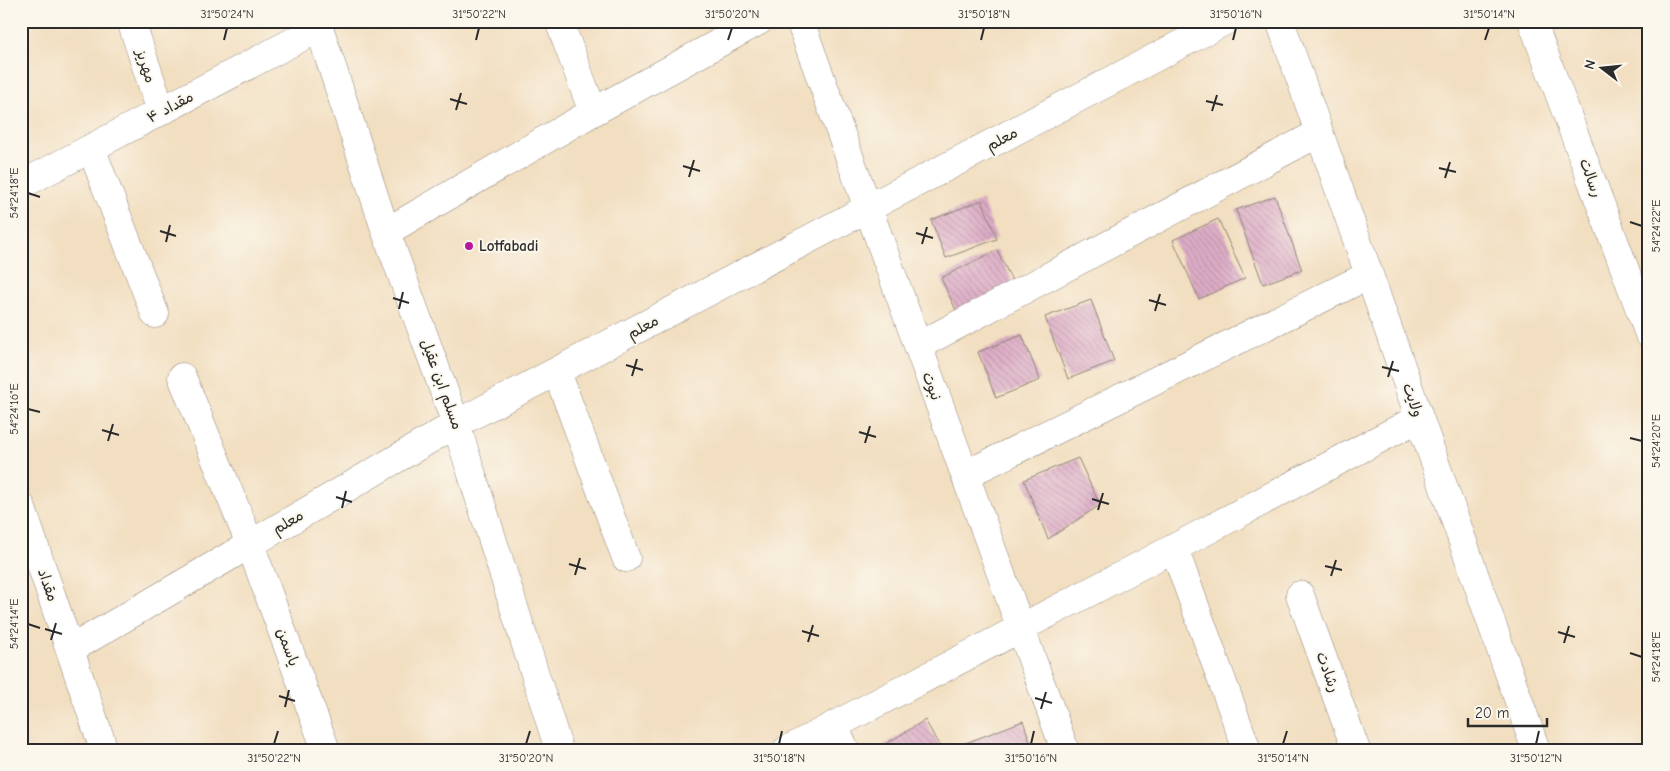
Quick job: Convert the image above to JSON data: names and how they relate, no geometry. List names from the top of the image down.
{
  "streets": {
    "street": [
      "مهریز",
      "مقداد ۴",
      "معلم",
      "رسالت",
      "مسلم ابن عقیل",
      "نبوت",
      "ولایت",
      "مقداد",
      "یاسمن",
      "رشادت"
    ]
  },
  "crossings": [
    ["مهریز", "مقداد ۴"],
    ["مقداد ۴", "مسلم ابن عقیل"],
    ["معلم", "مسلم ابن عقیل"],
    ["معلم", "نبوت"],
    ["معلم", "مقداد"],
    ["معلم", "یاسمن"]
  ],
  "places": ["Lotfabadi"],
  "scale_bar": "20 m",
  "north": "left",
  "coordinates": [
    "31°50'24\"N",
    "31°50'22\"N",
    "31°50'20\"N",
    "31°50'18\"N",
    "31°50'16\"N",
    "31°50'14\"N",
    "54°24'18\"E",
    "54°24'22\"E",
    "54°24'16\"E",
    "54°24'20\"E",
    "54°24'14\"E",
    "31°50'12\"N"
  ]
}
